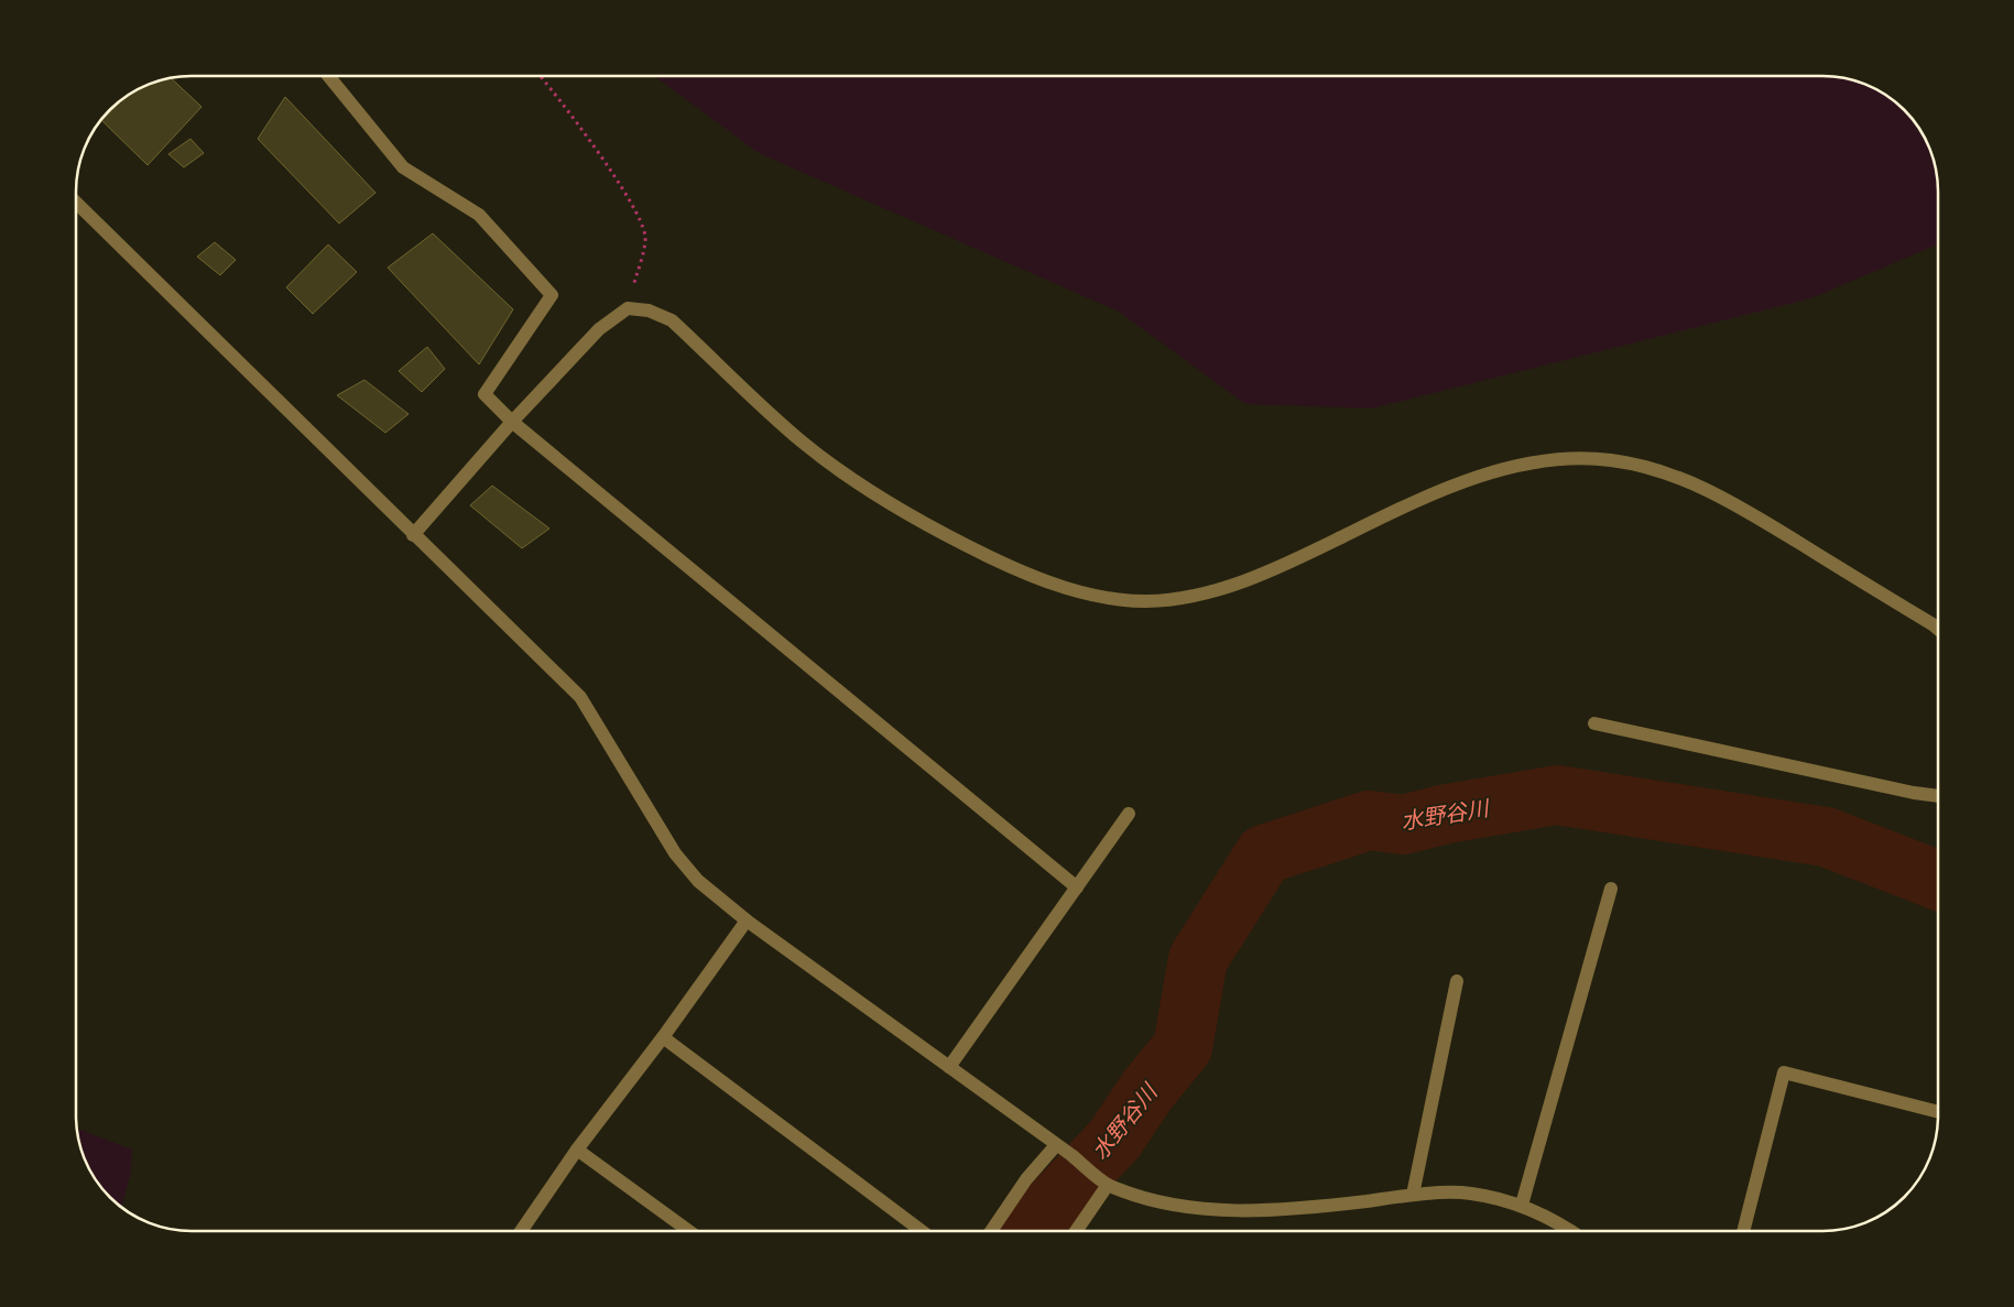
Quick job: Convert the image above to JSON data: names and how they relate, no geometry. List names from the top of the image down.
{
  "water": ["水野谷川"]
}
